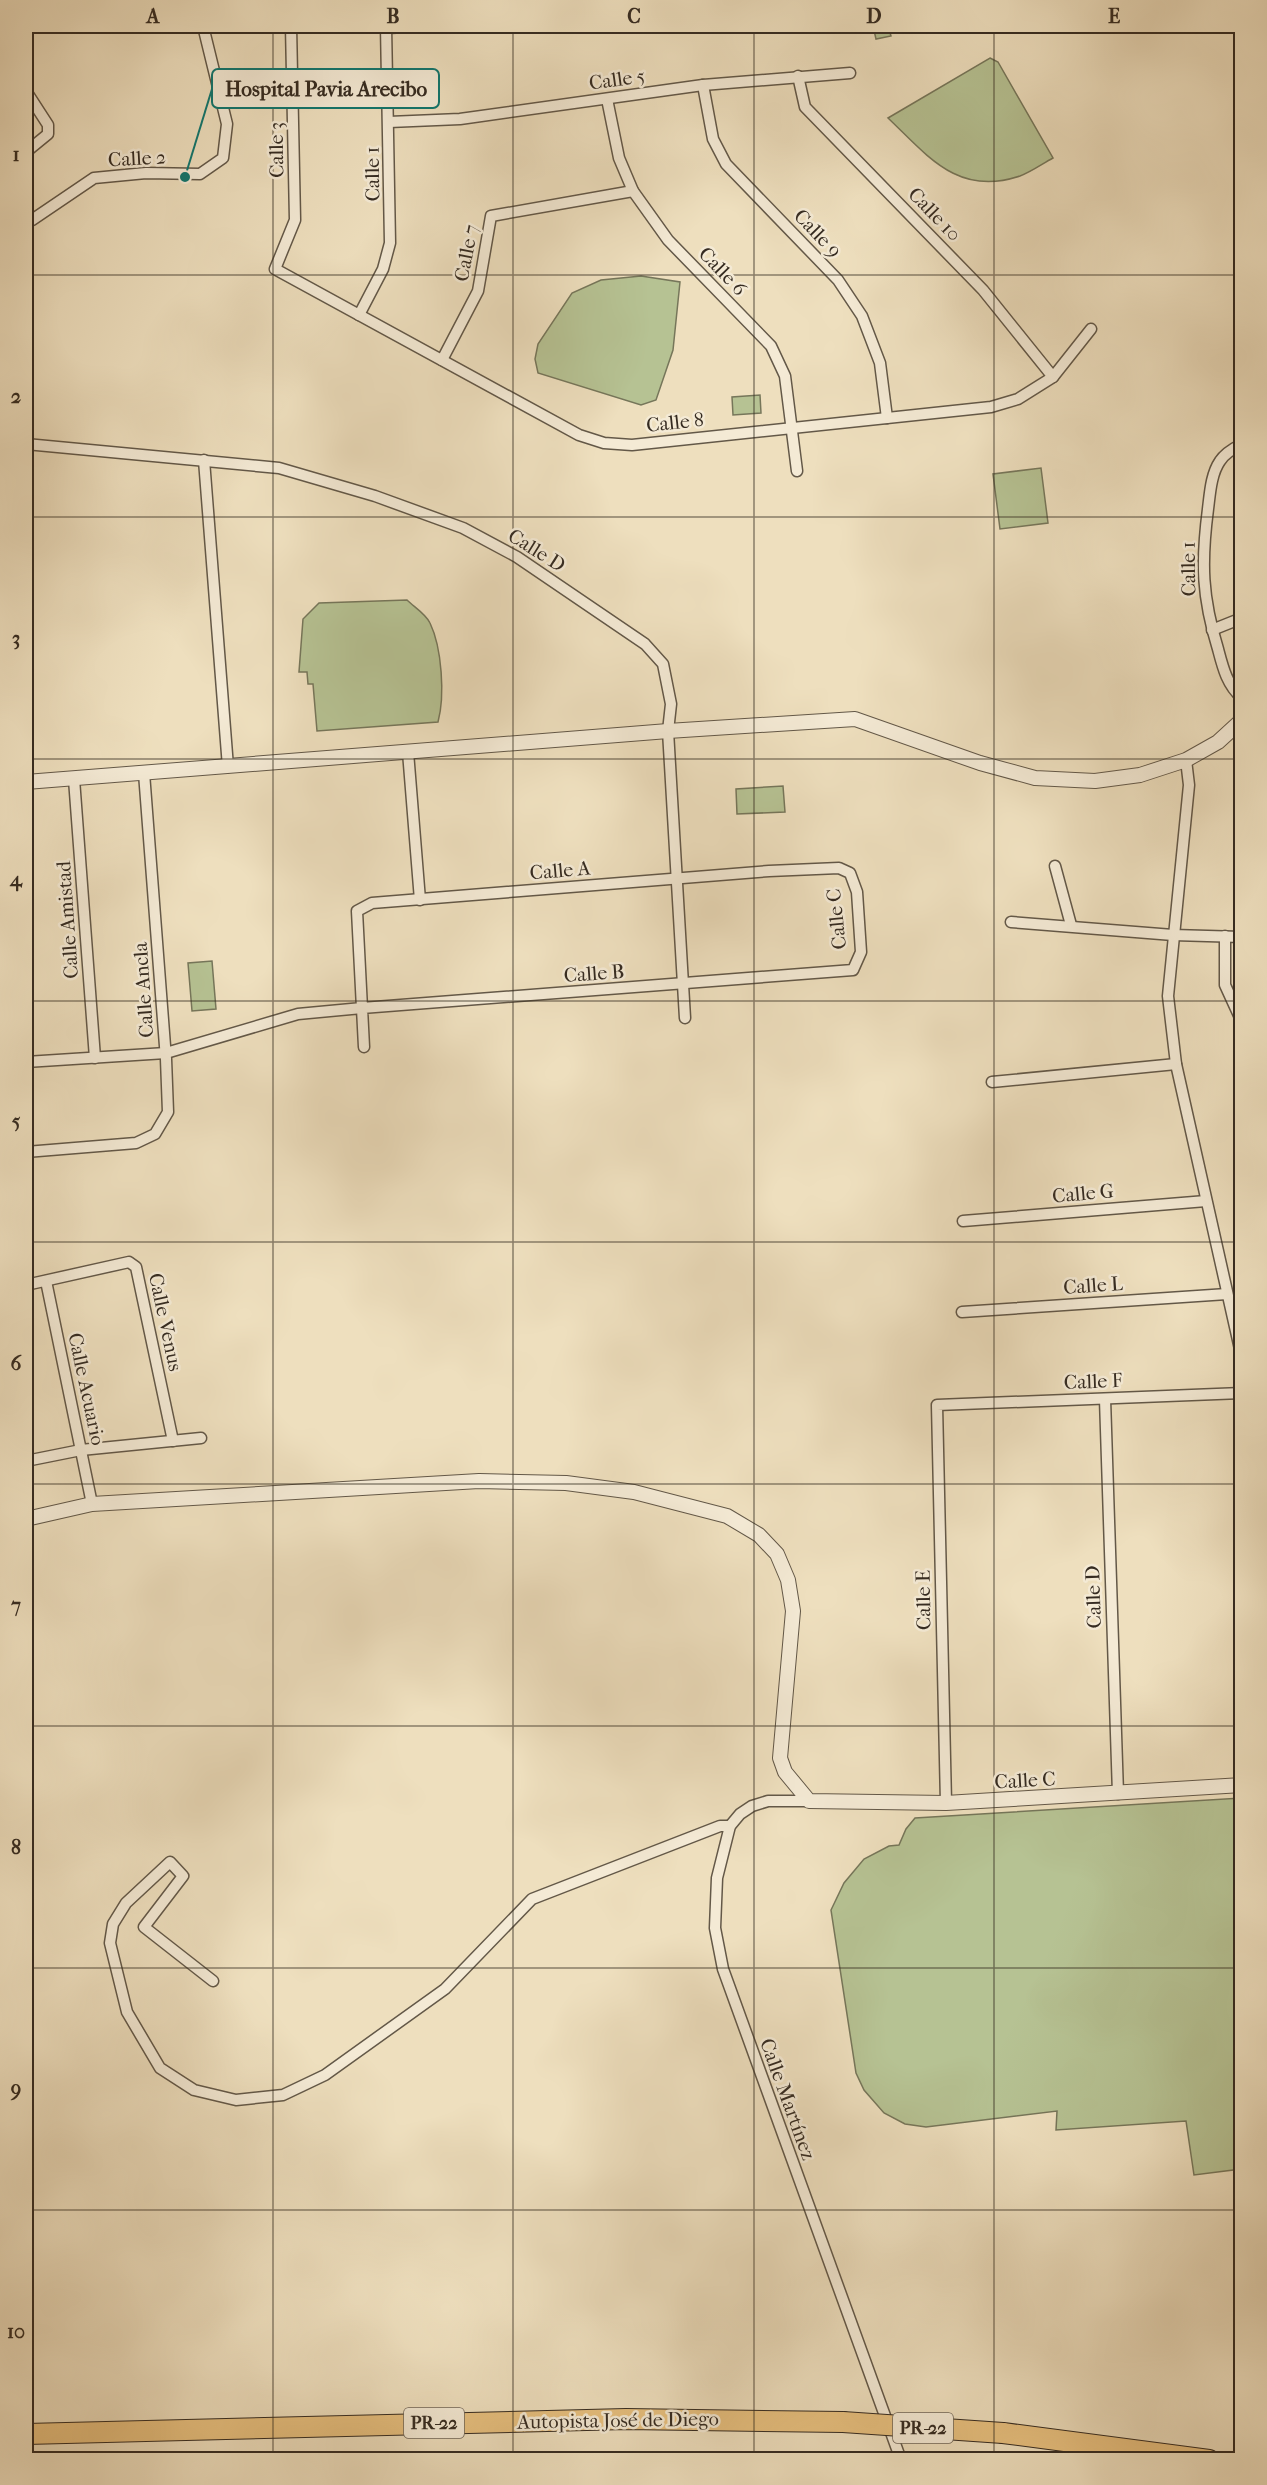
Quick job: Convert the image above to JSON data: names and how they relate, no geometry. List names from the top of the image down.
{
  "streets": {
    "highway": ["Autopista José de Diego", "PR-22"],
    "street": [
      "Calle 5",
      "Calle 3",
      "Calle 2",
      "Calle 1",
      "Calle 10",
      "Calle 9",
      "Calle 7",
      "Calle 6",
      "Calle 8",
      "Calle D",
      "Calle A",
      "Calle C",
      "Calle Amistad",
      "Calle B",
      "Calle Ancla",
      "Calle G",
      "Calle L",
      "Calle Venus",
      "Calle F",
      "Calle Acuario",
      "Calle E",
      "Calle Martínez"
    ]
  },
  "crossings": [
    ["Calle 5", "Calle 1"],
    ["Calle 5", "Calle 10"],
    ["Calle 5", "Calle 9"],
    ["Calle 5", "Calle 6"],
    ["Calle 3", "Calle 8"],
    ["Calle 1", "Calle 8"],
    ["Calle 10", "Calle 8"],
    ["Calle 9", "Calle 8"],
    ["Calle 7", "Calle 6"],
    ["Calle 7", "Calle 8"],
    ["Calle 6", "Calle 8"],
    ["Calle D", "Calle A"],
    ["Calle D", "Calle C"],
    ["Calle D", "Calle B"],
    ["Calle D", "Calle F"],
    ["Calle A", "Calle C"],
    ["Calle C", "Calle B"],
    ["Calle C", "Calle E"],
    ["Calle Amistad", "Calle B"],
    ["Calle B", "Calle Ancla"],
    ["Calle Venus", "Calle Acuario"],
    ["Calle F", "Calle E"]
  ],
  "places": ["Hospital Pavia Arecibo"],
  "grid": {
    "columns": [
      "A",
      "B",
      "C",
      "D",
      "E"
    ],
    "rows": [
      "1",
      "2",
      "3",
      "4",
      "5",
      "6",
      "7",
      "8",
      "9",
      "10"
    ]
  }
}
